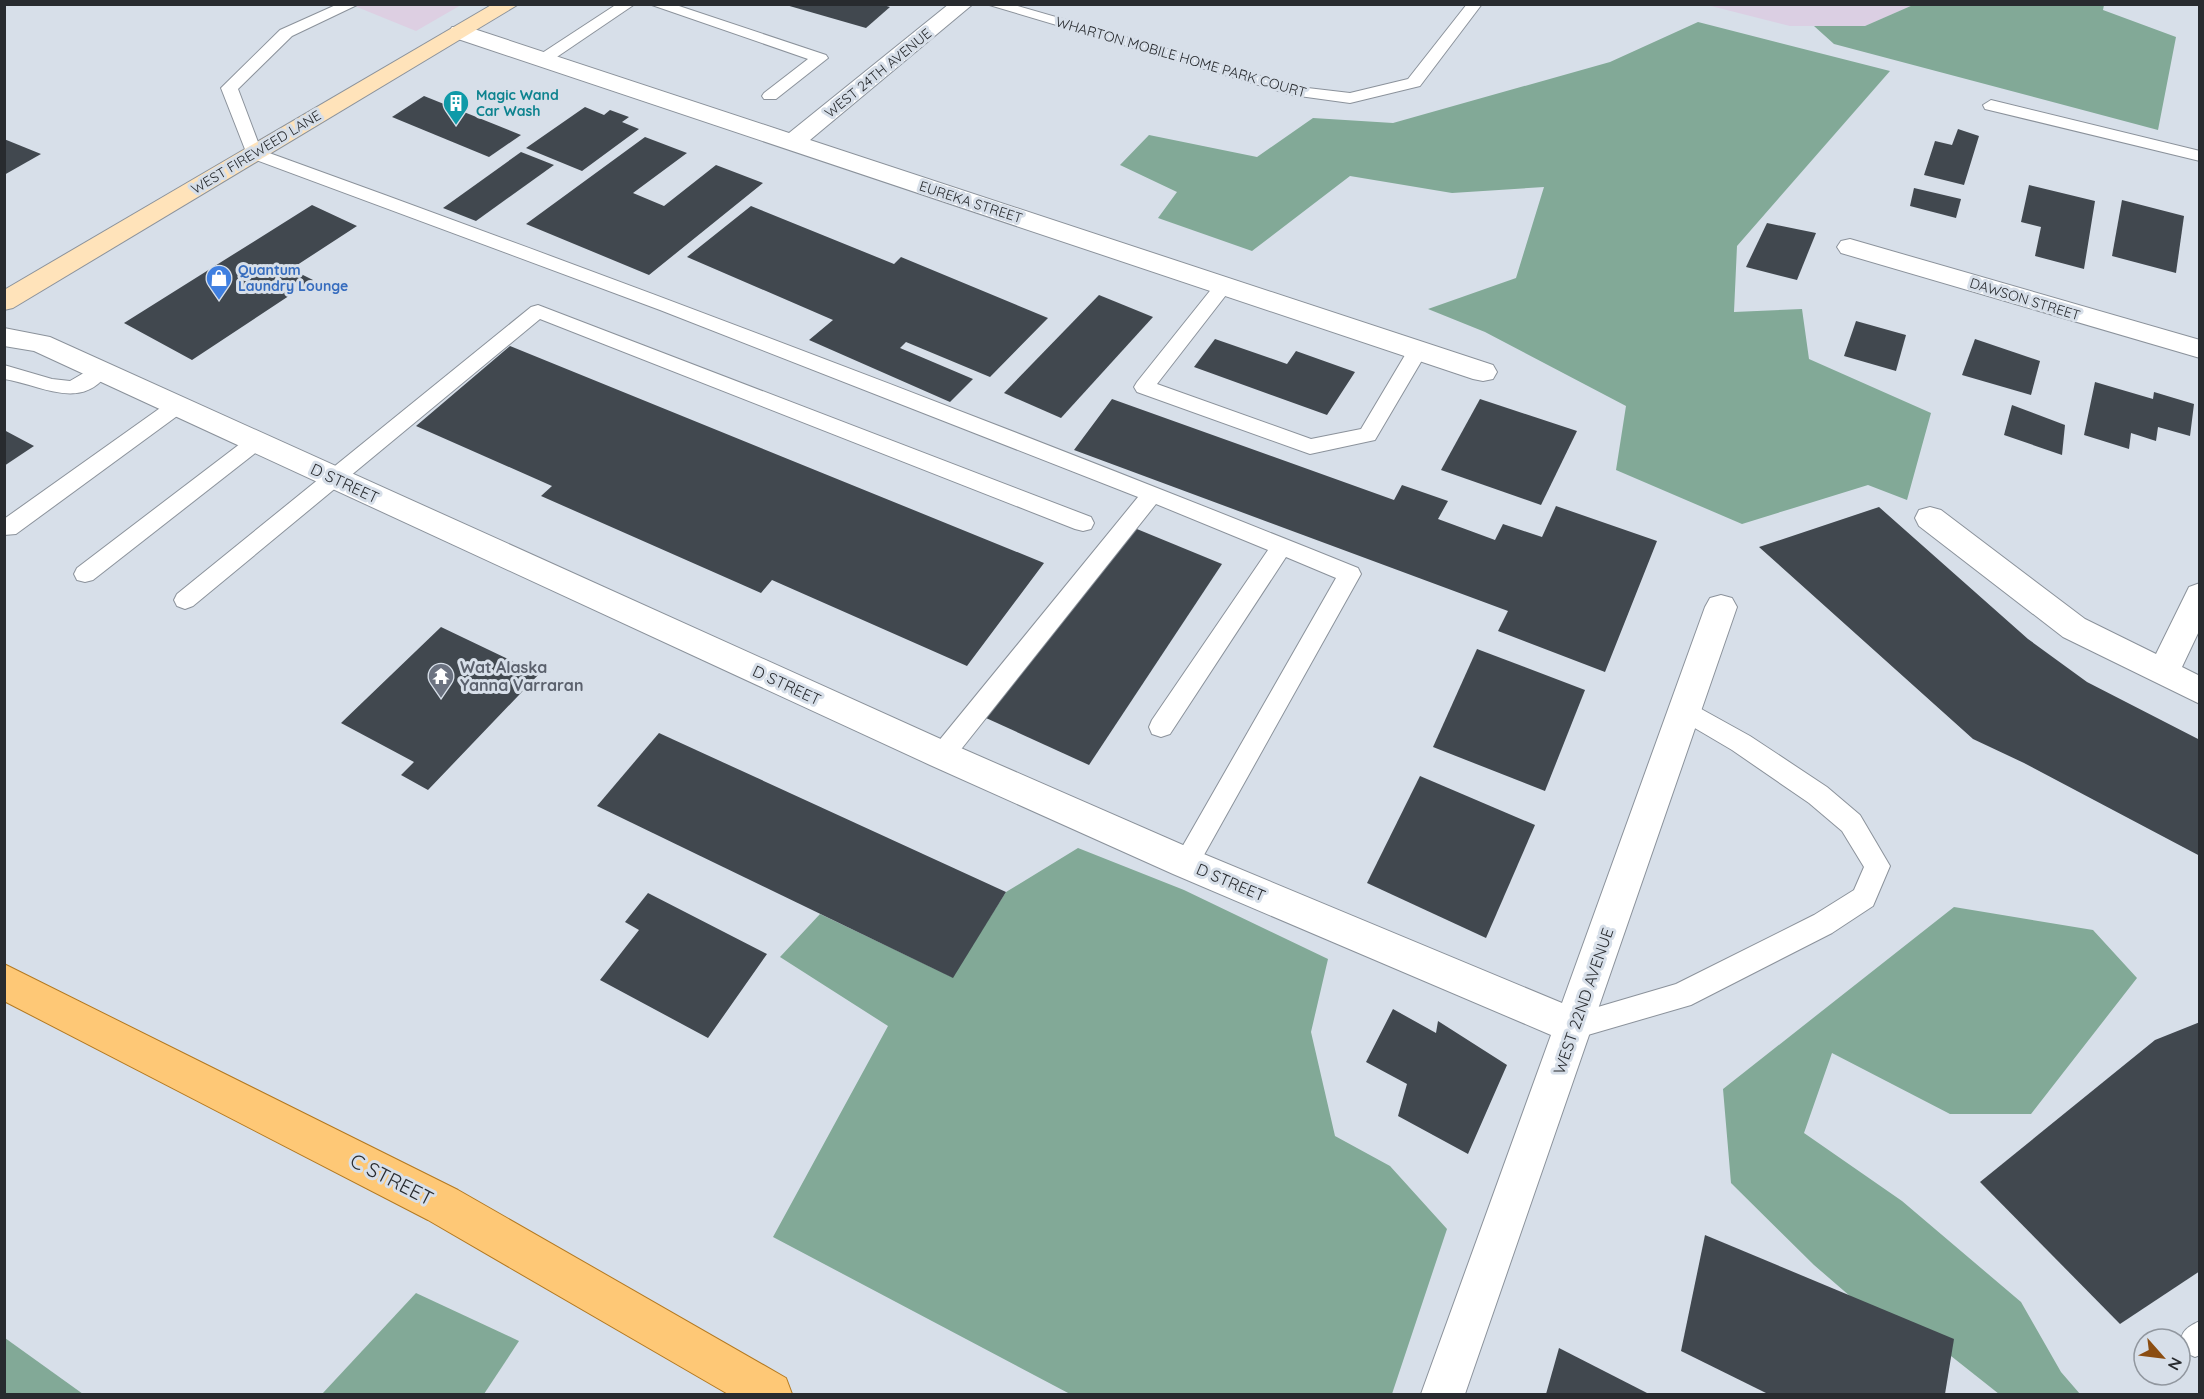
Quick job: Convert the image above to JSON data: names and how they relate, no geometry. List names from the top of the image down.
{
  "streets": {
    "main road": ["WEST FIREWEED LANE", "C STREET"],
    "street": [
      "WEST 24TH AVENUE",
      "EUREKA STREET",
      "DAWSON STREET",
      "D STREET",
      "WEST 22ND AVENUE"
    ],
    "lane": ["WHARTON MOBILE HOME PARK COURT"]
  },
  "crossings": [
    ["WEST 24TH AVENUE", "EUREKA STREET"],
    ["WEST FIREWEED LANE", "EUREKA STREET"],
    ["D STREET", "WEST 22ND AVENUE"]
  ],
  "places": {
    "building": ["Magic Wand Car Wash"],
    "shop": ["Quantum Laundry Lounge"],
    "temple": ["Wat Alaska Yanna Varraran"]
  },
  "north": "bottom right"
}
